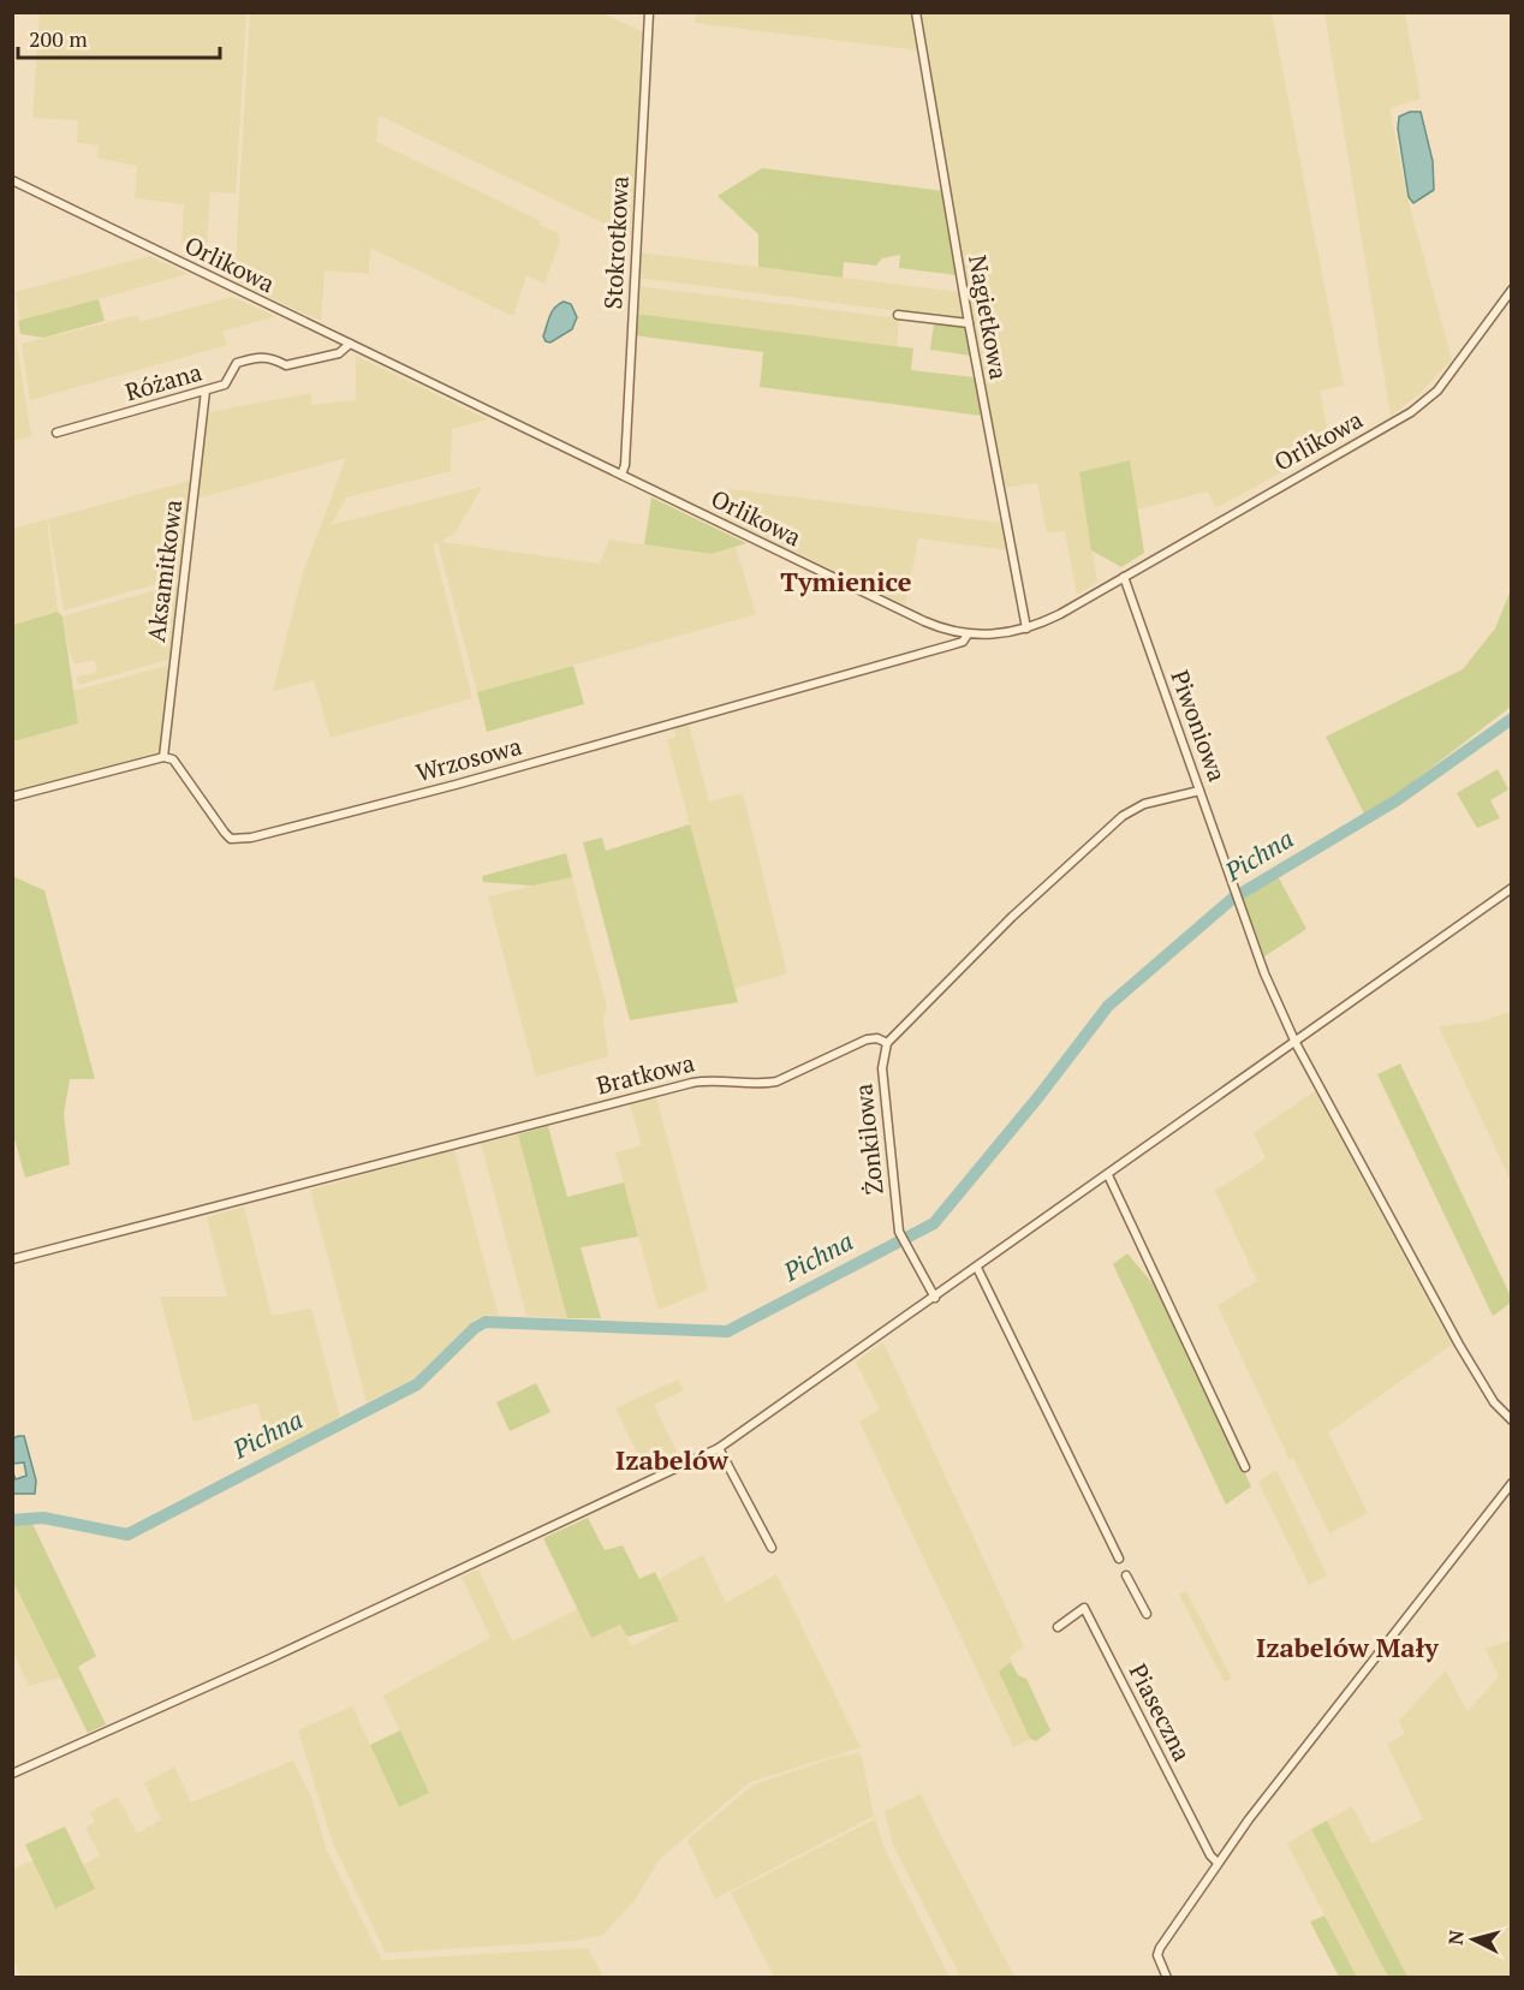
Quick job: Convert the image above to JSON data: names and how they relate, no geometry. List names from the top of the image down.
{
  "streets": {
    "street": [
      "Stokrotkowa",
      "Orlikowa",
      "Nagietkowa",
      "Różana",
      "Aksamitkowa",
      "Piwoniowa",
      "Wrzosowa",
      "Bratkowa",
      "Żonkilowa",
      "Piaseczna"
    ]
  },
  "crossings": [
    ["Stokrotkowa", "Orlikowa"],
    ["Orlikowa", "Nagietkowa"],
    ["Orlikowa", "Różana"],
    ["Orlikowa", "Piwoniowa"],
    ["Orlikowa", "Wrzosowa"],
    ["Różana", "Aksamitkowa"],
    ["Aksamitkowa", "Wrzosowa"],
    ["Bratkowa", "Żonkilowa"]
  ],
  "districts": ["Tymienice", "Izabelów", "Izabelów Mały"],
  "water": ["Pichna"],
  "scale_bar": "200 m",
  "north": "left"
}
